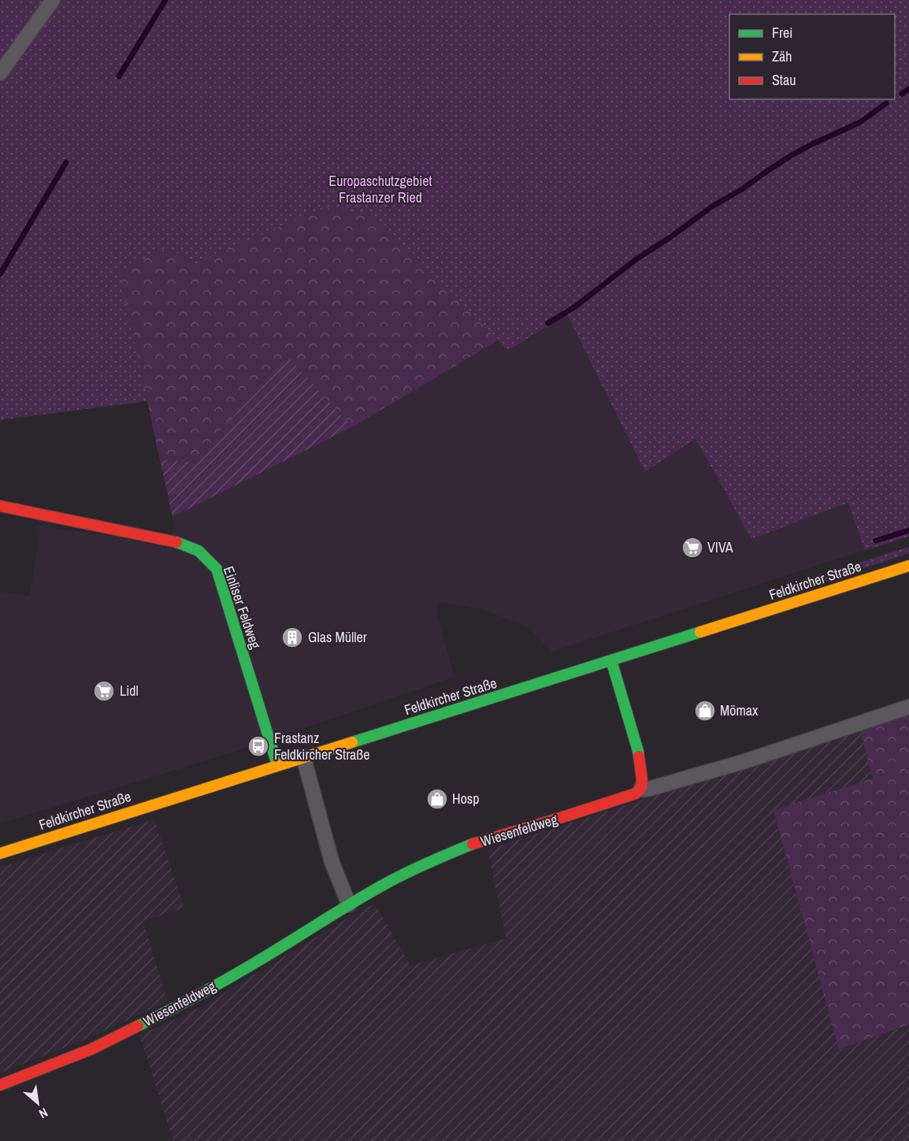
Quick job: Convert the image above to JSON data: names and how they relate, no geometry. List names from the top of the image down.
{
  "streets": {
    "street": ["Feldkircher Straße", "Einliser Feldweg", "Wiesenfeldweg"]
  },
  "crossings": [
    ["Feldkircher Straße", "Einliser Feldweg"]
  ],
  "parks": ["Europaschutzgebiet Frastanzer Ried"],
  "places": {
    "supermarket": ["VIVA", "Lidl"],
    "building": ["Glas Müller"],
    "shop": ["Mömax", "Hosp"],
    "bus stop": ["Frastanz Feldkircher Straße"]
  },
  "legend": ["Frei", "Zäh", "Stau"],
  "north": "bottom right"
}
